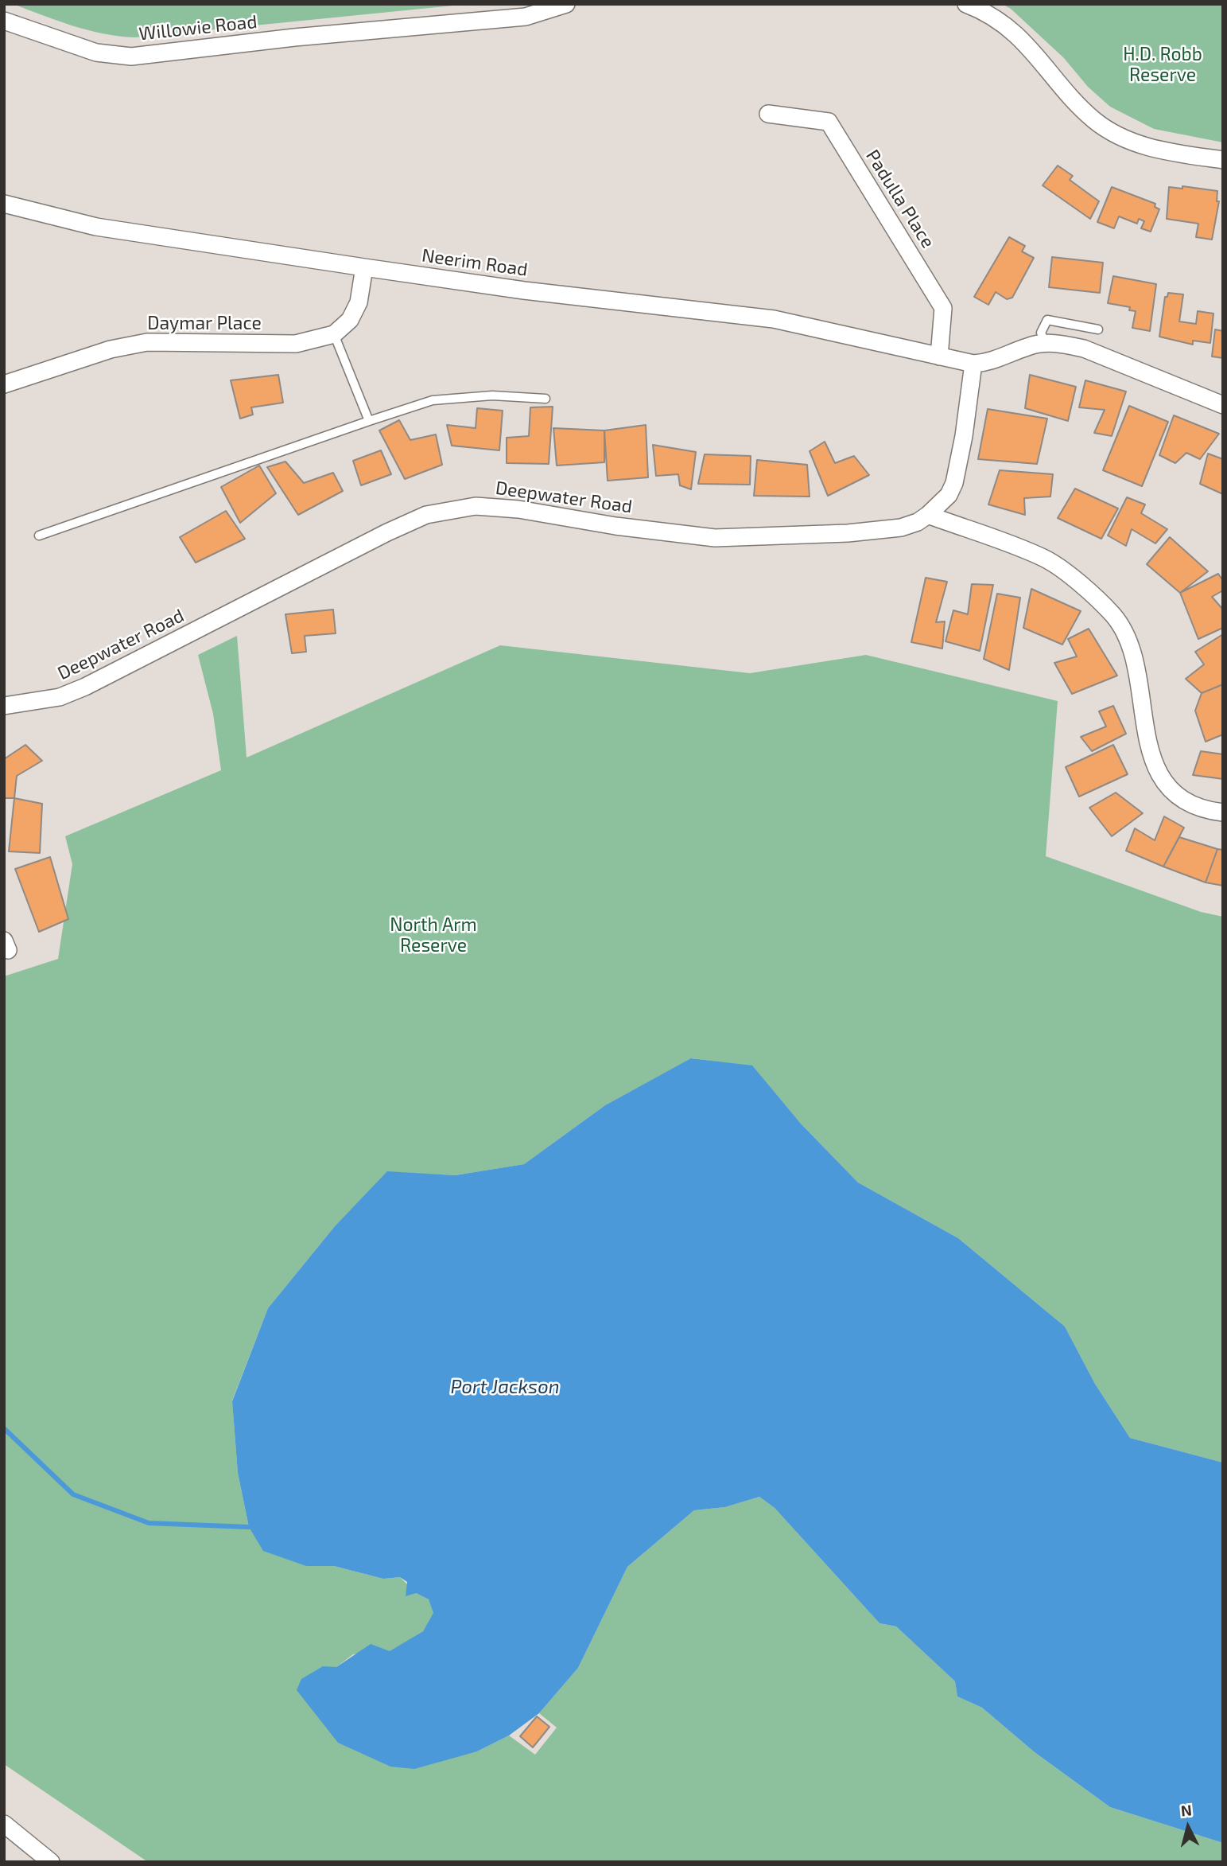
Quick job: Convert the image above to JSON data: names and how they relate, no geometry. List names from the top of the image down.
{
  "streets": {
    "street": [
      "Willowie Road",
      "Padulla Place",
      "Neerim Road",
      "Daymar Place",
      "Deepwater Road"
    ]
  },
  "crossings": [
    ["Padulla Place", "Neerim Road"],
    ["Neerim Road", "Deepwater Road"]
  ],
  "water": ["Port Jackson"],
  "parks": ["H.D. Robb Reserve", "North Arm Reserve"],
  "north": "top"
}
